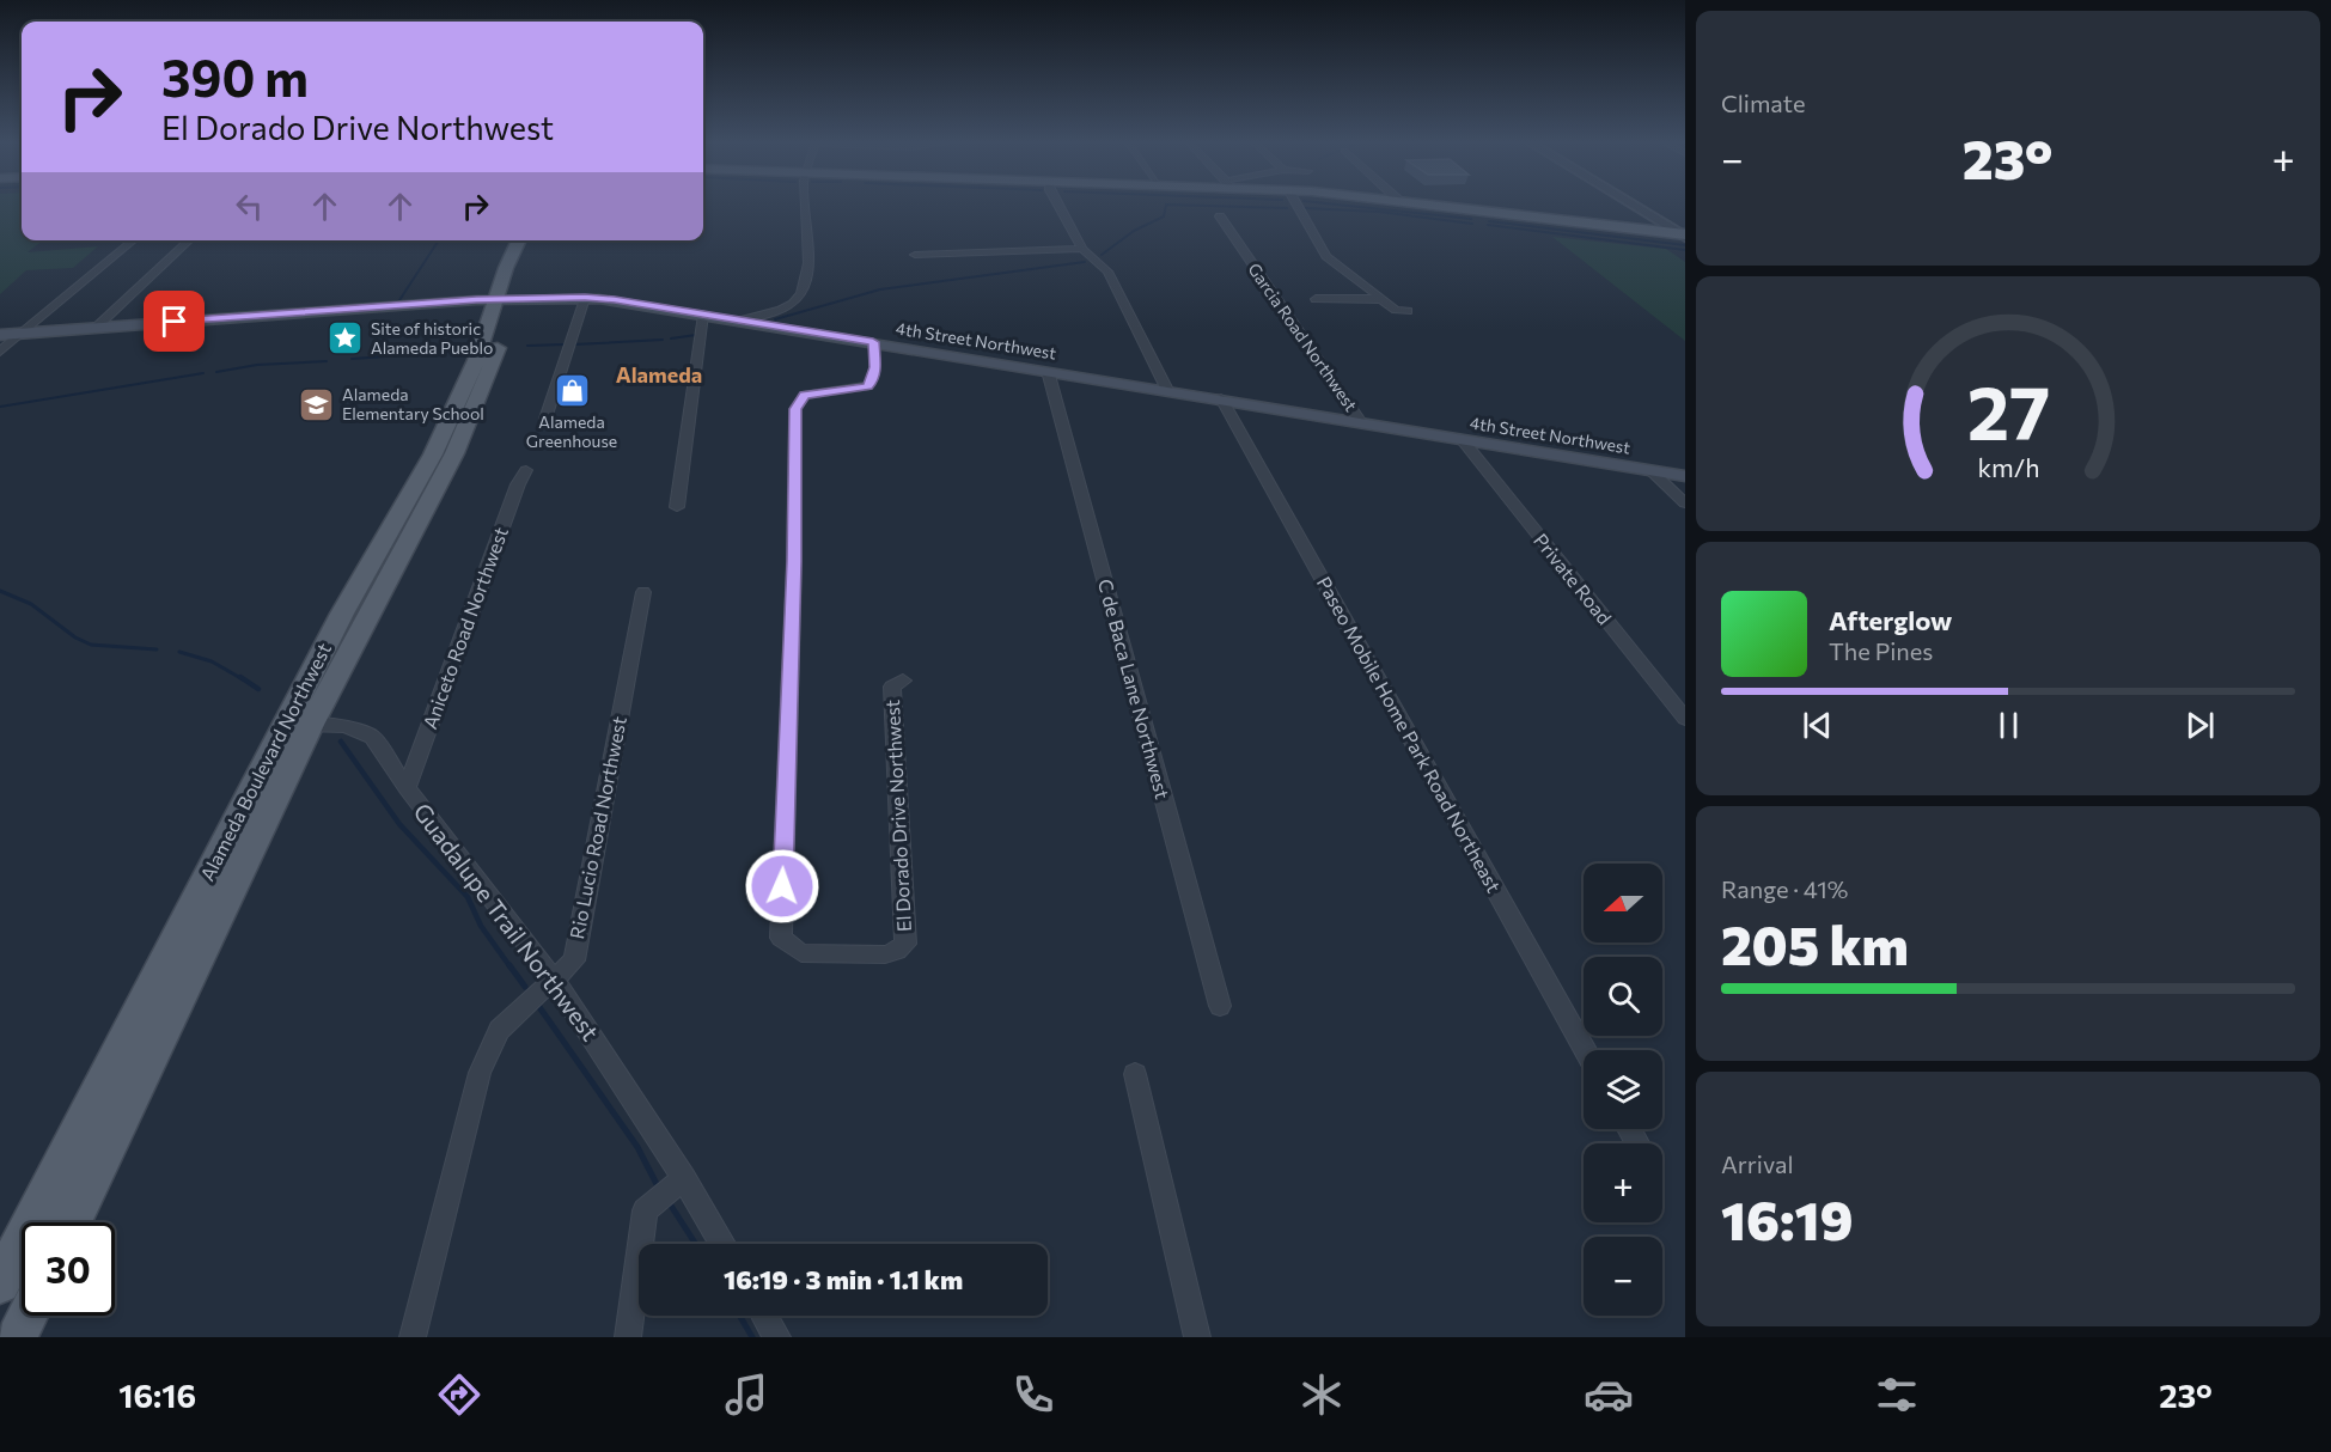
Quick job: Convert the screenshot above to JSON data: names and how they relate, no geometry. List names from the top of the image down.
{
  "streets": {
    "main road": ["4th Street Northwest", "Alameda Boulevard Northwest"],
    "street": [
      "Garcia Road Northwest",
      "Private Road",
      "Aniceto Road Northwest",
      "C de Baca Lane Northwest",
      "Paseo Mobile Home Park Road Northeast",
      "El Dorado Drive Northwest",
      "Rio Lucio Road Northwest",
      "Guadalupe Trail Northwest"
    ]
  },
  "crossings": [
    ["Garcia Road Northwest", "4th Street Northwest"],
    ["4th Street Northwest", "Private Road"],
    ["4th Street Northwest", "C de Baca Lane Northwest"],
    ["4th Street Northwest", "Paseo Mobile Home Park Road Northeast"],
    ["4th Street Northwest", "Alameda Boulevard Northwest"],
    ["4th Street Northwest", "El Dorado Drive Northwest"],
    ["Aniceto Road Northwest", "Guadalupe Trail Northwest"],
    ["Alameda Boulevard Northwest", "Guadalupe Trail Northwest"],
    ["Rio Lucio Road Northwest", "Guadalupe Trail Northwest"]
  ],
  "districts": ["Alameda"],
  "places": {
    "place": ["Site of historic Alameda Pueblo"],
    "shop": ["Alameda Greenhouse"],
    "school or university": ["Alameda Elementary School"]
  },
  "north": "left",
  "page": {
    "tile": [
      "Climate",
      ["Range · 41%", "205 km"],
      ["Arrival", "16:19"]
    ],
    "turn": ["390 m", "El Dorado Drive Northwest"],
    "heat": ["−", "23°", "+"],
    "song": ["Afterglow", "The Pines"],
    "map_buttons": ["+", "−"],
    "limit": "30",
    "trip": "16:19 · 3 min · 1.1 km",
    "tabs": ["16:16", "23°"],
    "gauge": ["27", "km/h"]
  }
}
